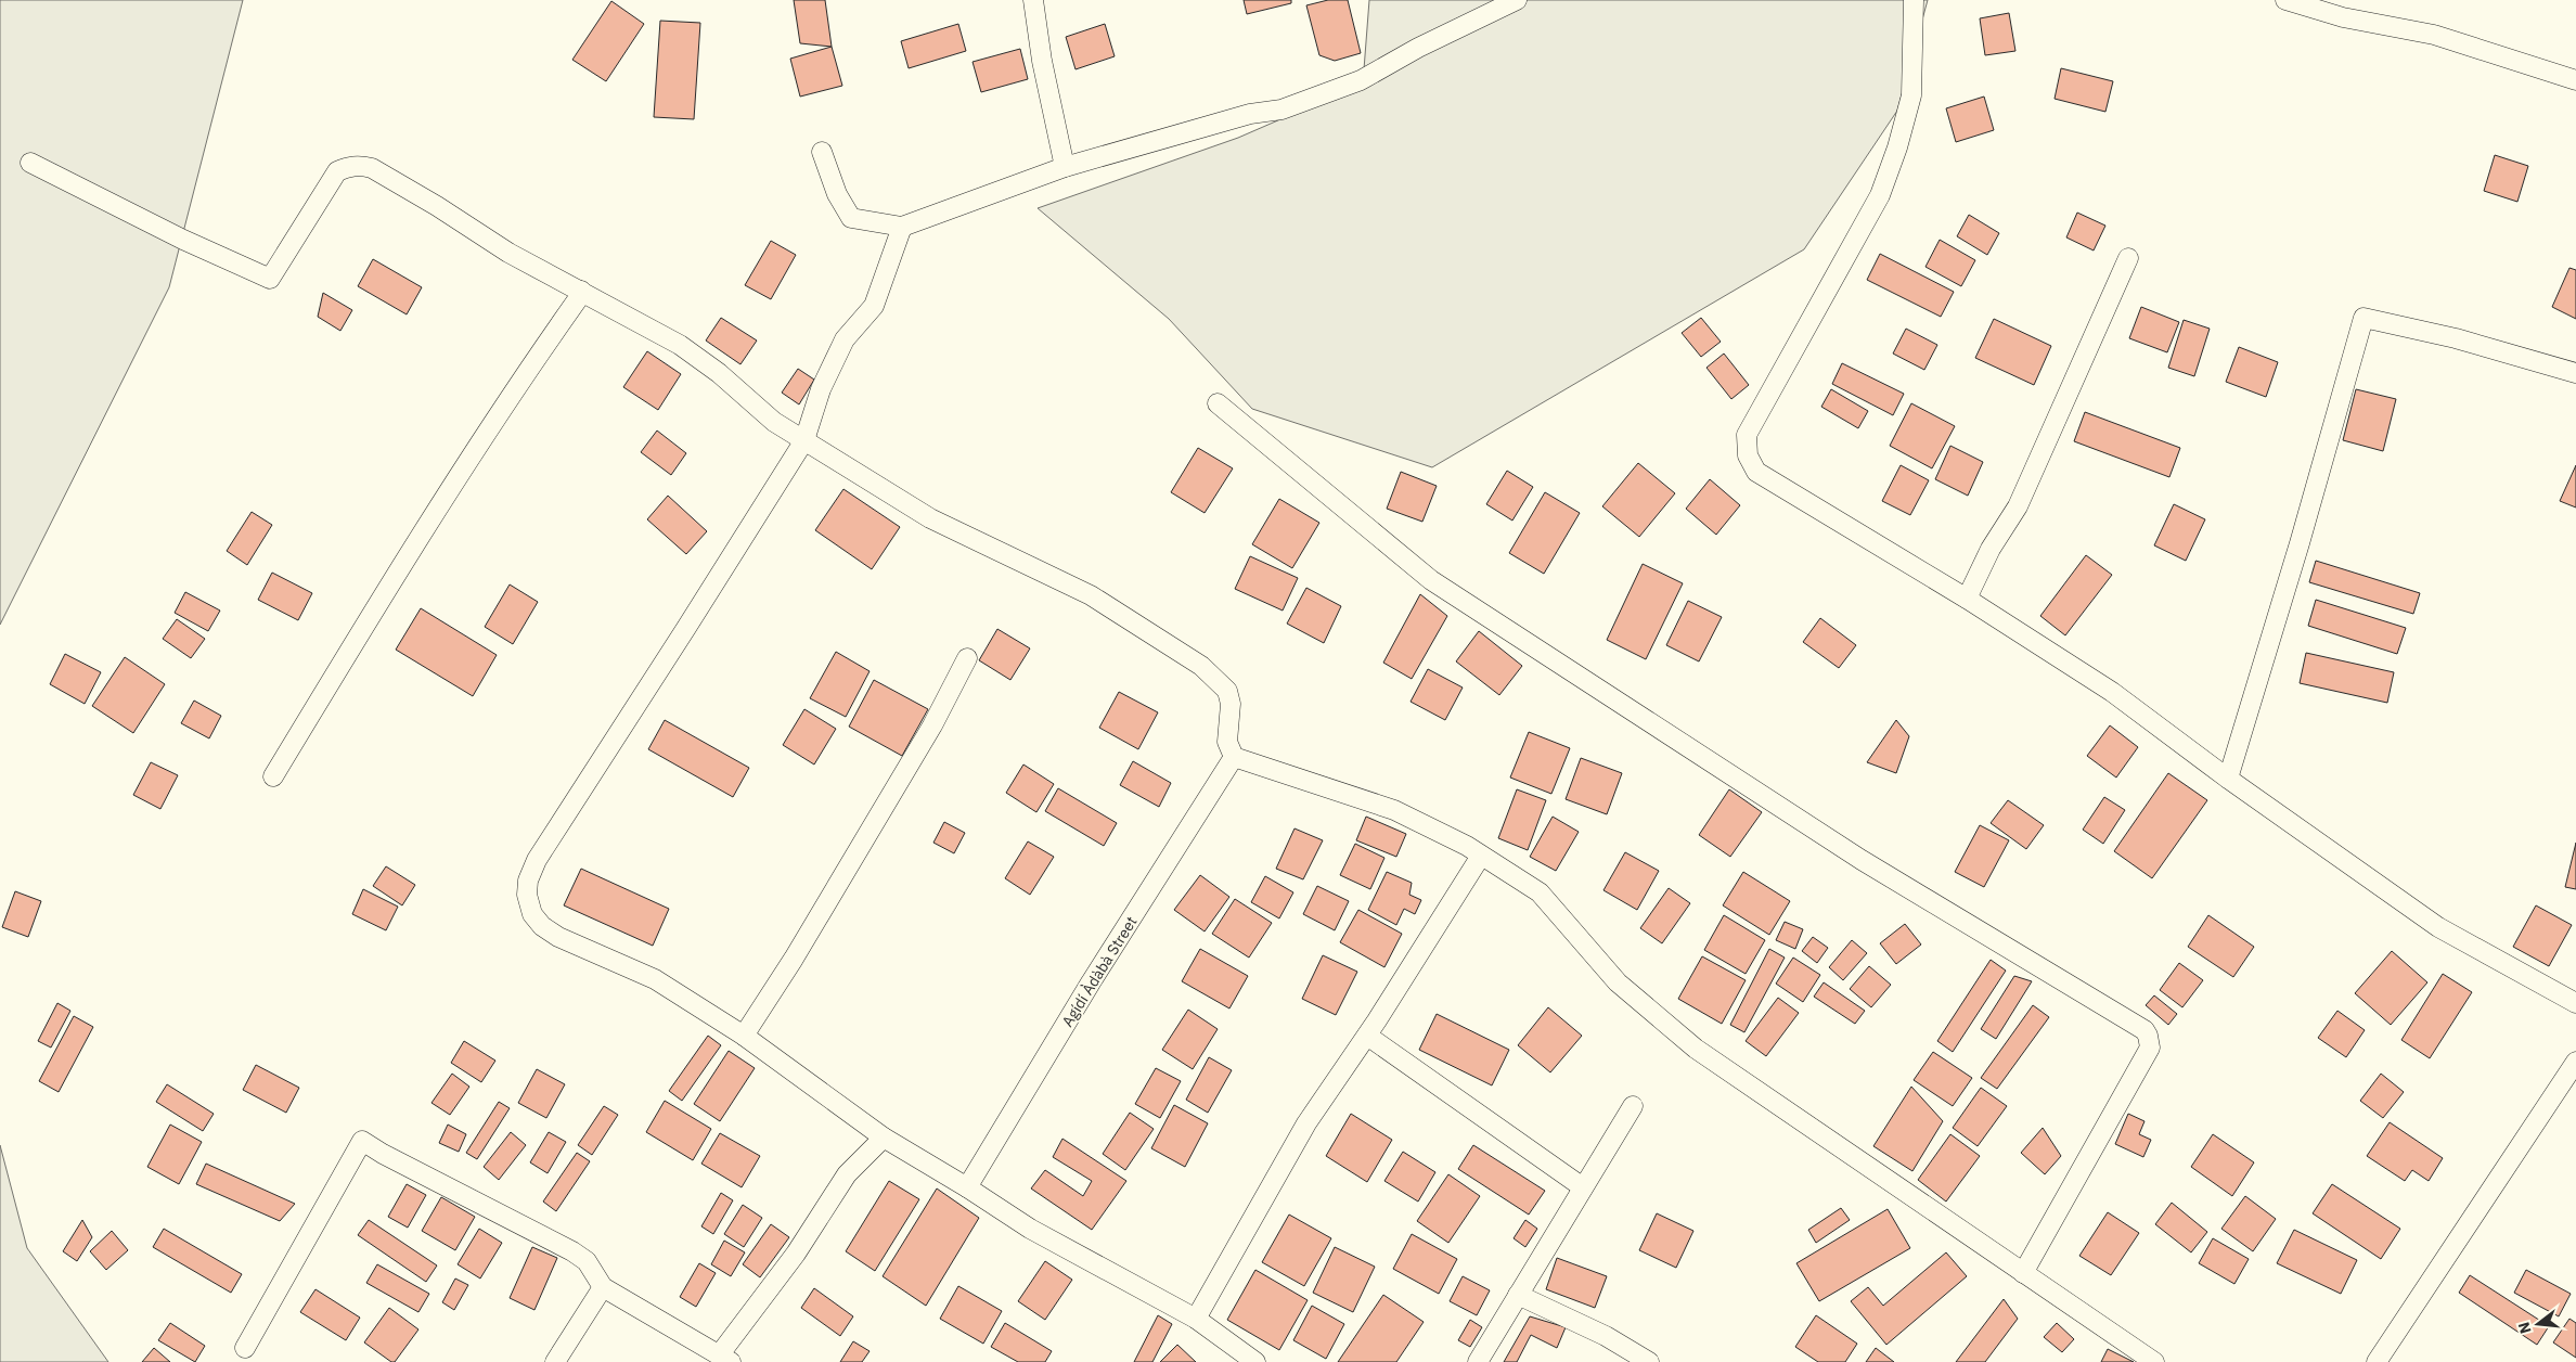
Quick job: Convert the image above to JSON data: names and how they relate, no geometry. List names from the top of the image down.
{
  "streets": {
    "street": ["Agídí Àdàbà Street"]
  },
  "north": "left"
}
